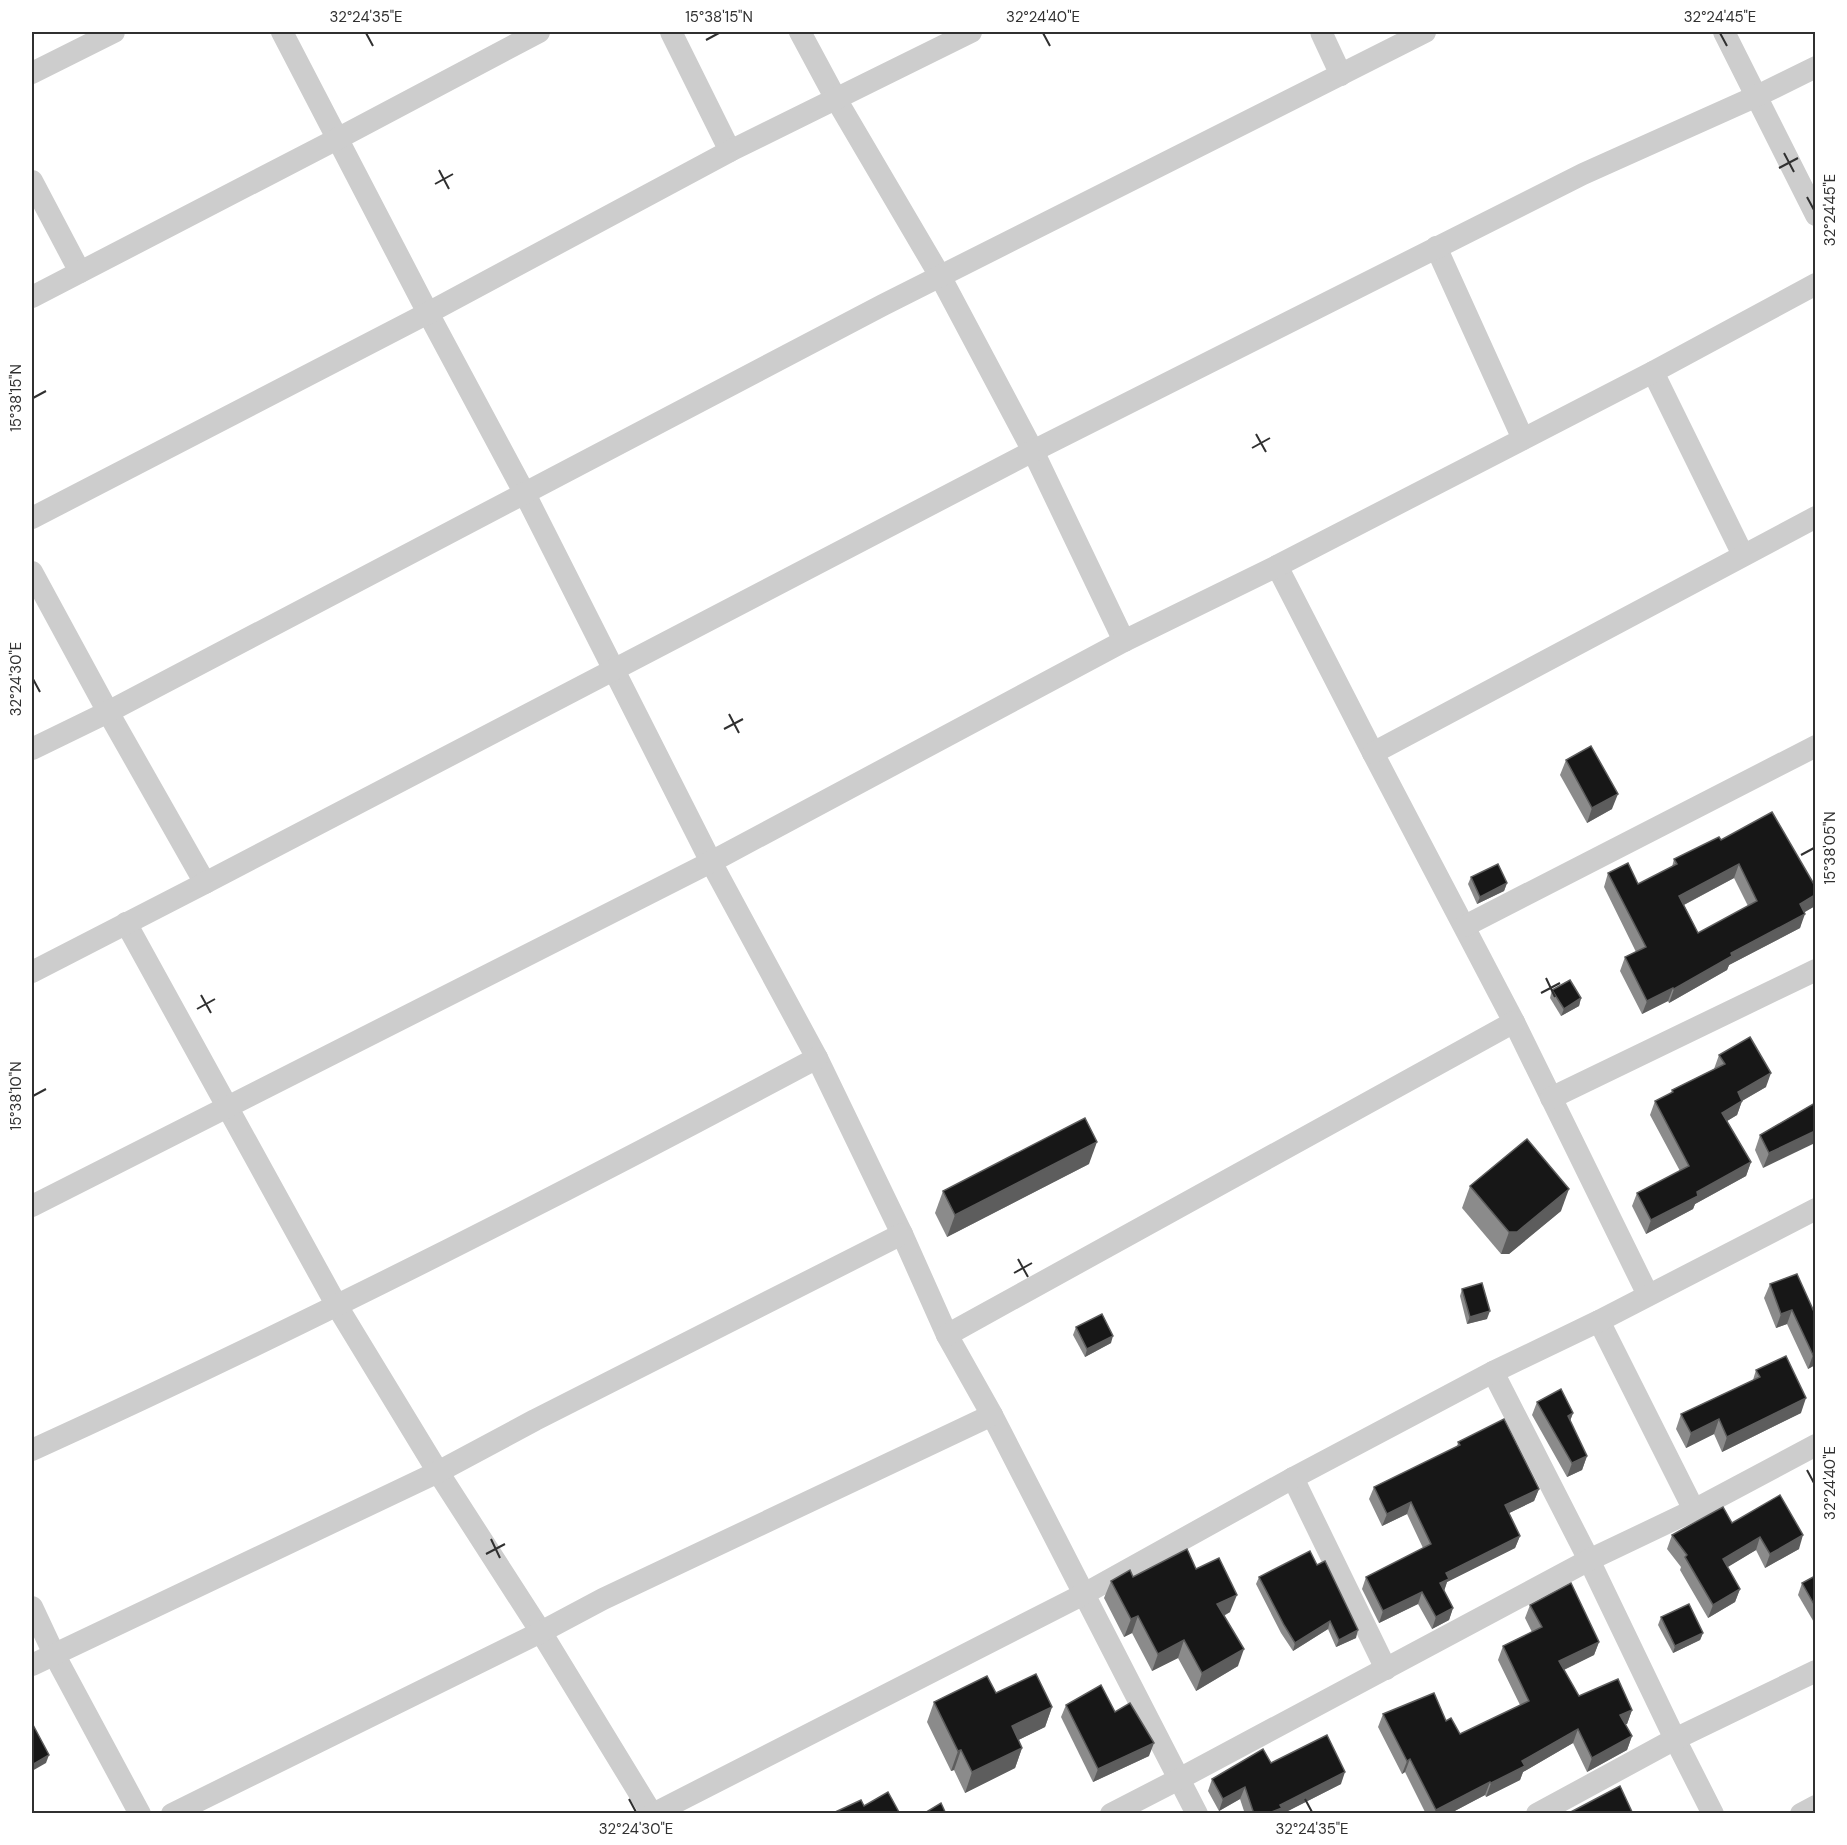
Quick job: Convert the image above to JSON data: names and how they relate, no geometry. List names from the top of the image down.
{
  "coordinates": [
    "32°24'35\"E",
    "15°38'15\"N",
    "32°24'40\"E",
    "32°24'45\"E",
    "32°24'30\"E",
    "15°38'05\"N",
    "15°38'10\"N"
  ]
}
